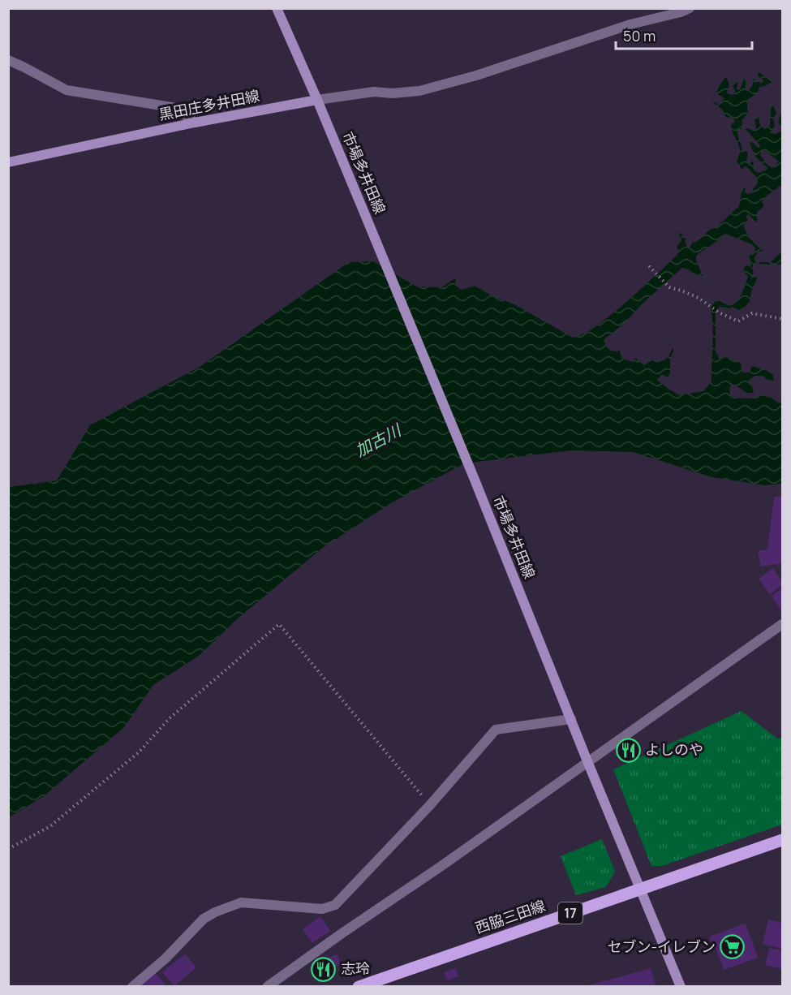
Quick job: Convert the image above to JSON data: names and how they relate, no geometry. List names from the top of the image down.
{
  "streets": {
    "main road": [
      "黒田庄多井田線",
      "市場多井田線",
      "17",
      "西脇三田線"
    ]
  },
  "crossings": [
    ["黒田庄多井田線", "市場多井田線"],
    ["市場多井田線", "西脇三田線"]
  ],
  "water": ["加古川"],
  "places": {
    "restaurant": ["よしのや", "志玲"],
    "supermarket": ["セブン-イレブン"]
  },
  "scale_bar": "50 m"
}
